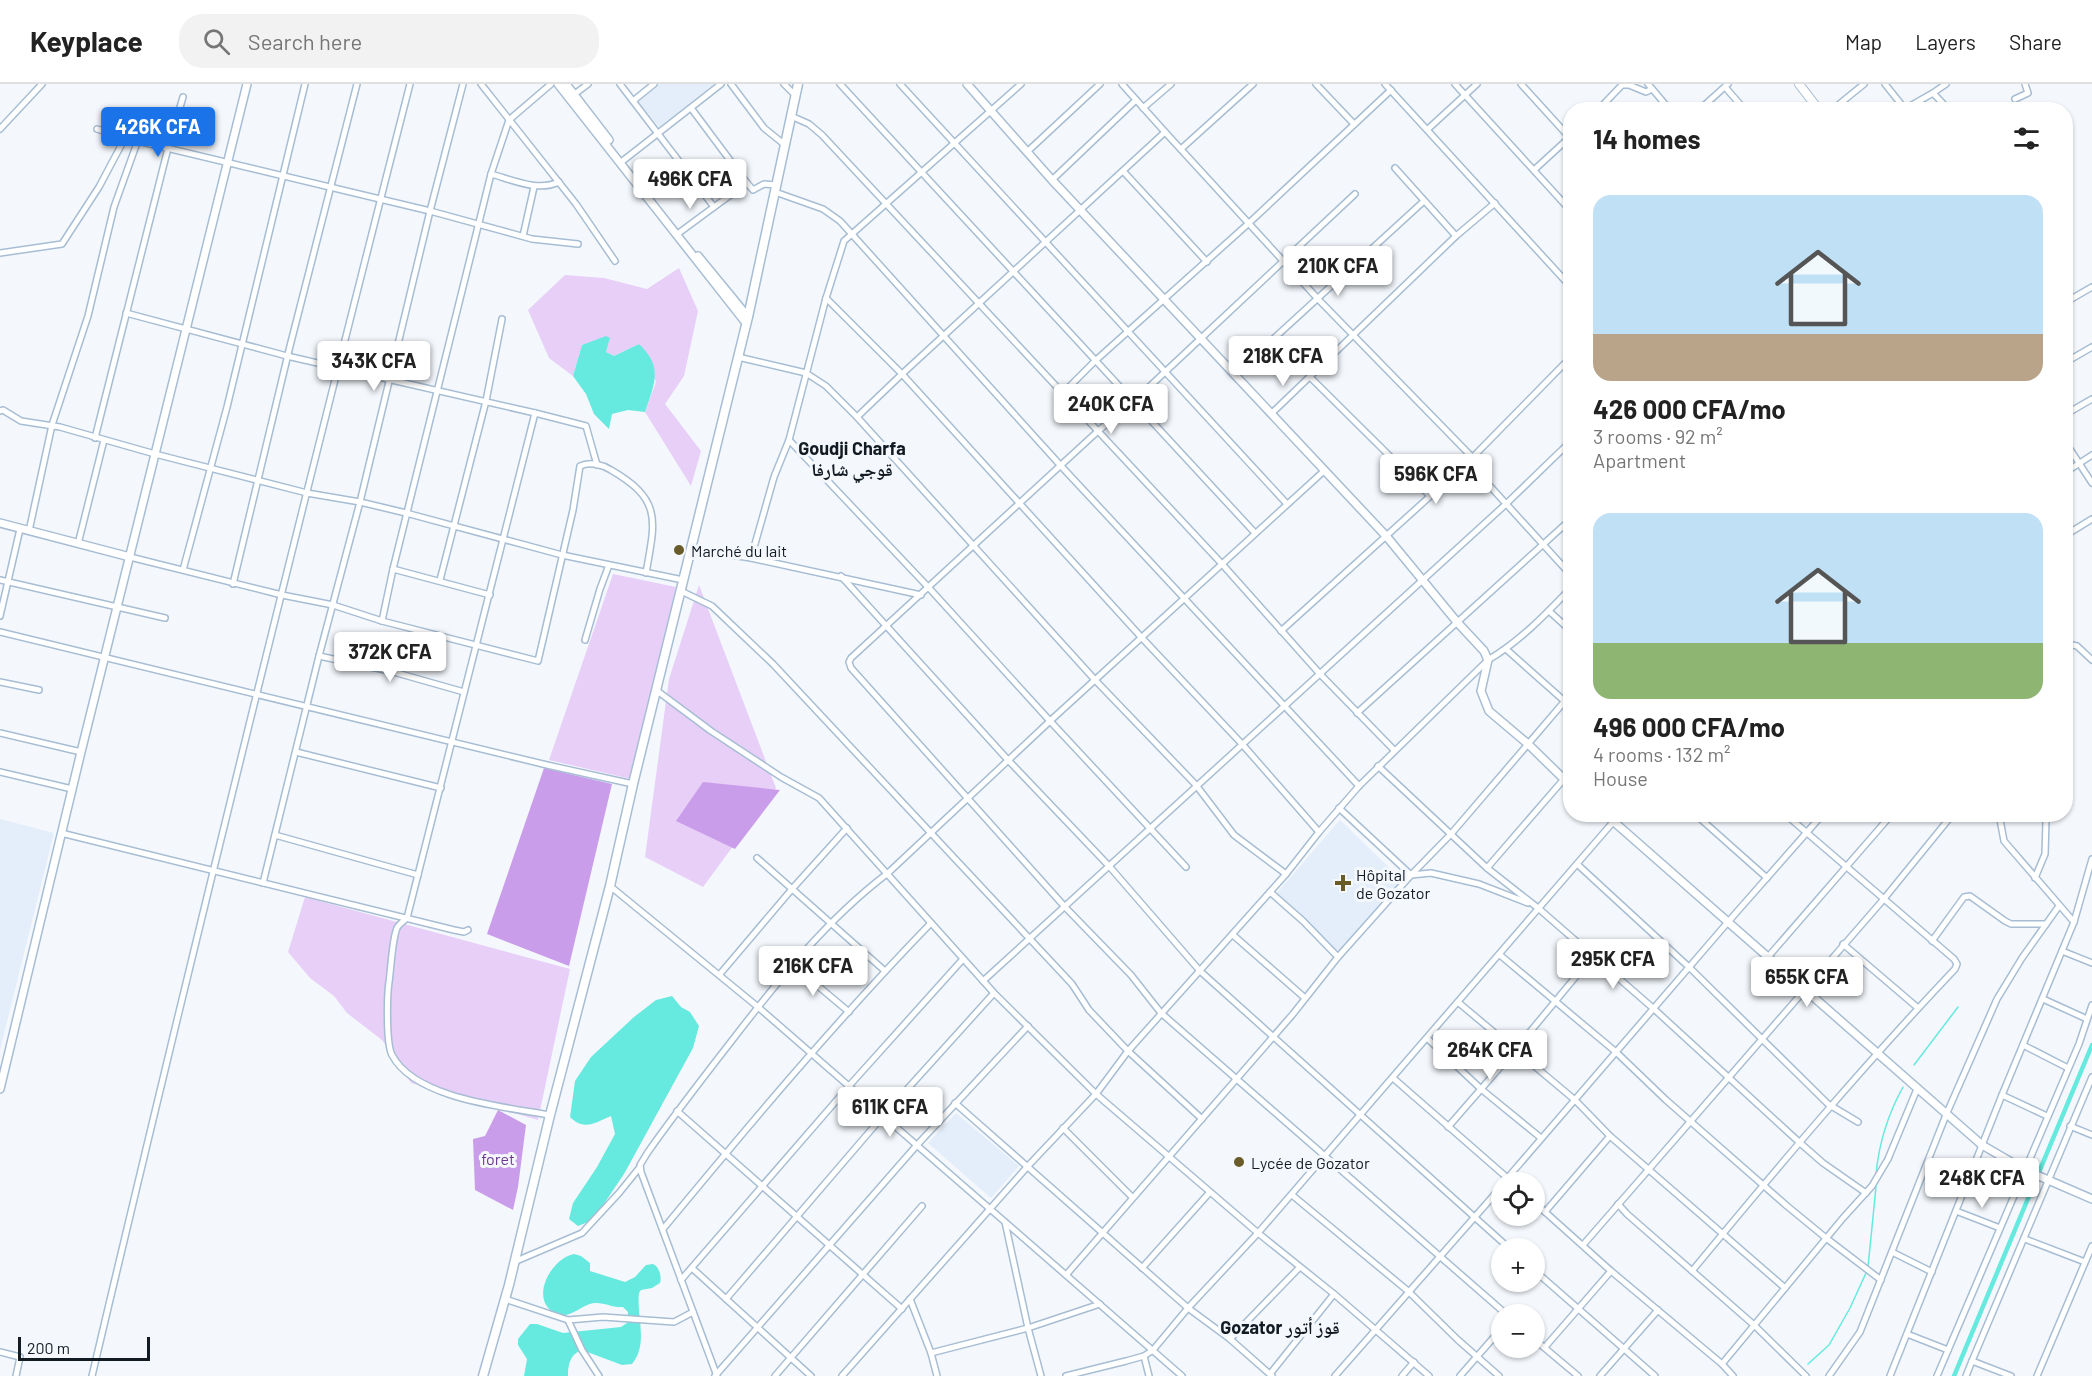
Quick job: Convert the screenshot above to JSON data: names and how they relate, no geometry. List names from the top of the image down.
{
  "districts": ["Goudji Charfa قوجي شارفا", "Gozator قوز أتور"],
  "parks": ["foret"],
  "places": {
    "other": ["Marché du lait", "Lycée de Gozator"],
    "health": ["Hôpital de Gozator"]
  },
  "scale_bar": "200 m",
  "page": {
    "header": "Keyplace",
    "search": "Search here",
    "nav": ["Map", "Layers", "Share"],
    "heading": "14 homes",
    "price": [
      "426K CFA",
      "496K CFA",
      "210K CFA",
      "218K CFA",
      "343K CFA",
      "240K CFA",
      "596K CFA",
      "372K CFA",
      "295K CFA",
      "216K CFA",
      "655K CFA",
      "264K CFA",
      "611K CFA",
      "248K CFA"
    ],
    "list": [
      {
        "name": "426 000 CFA/mo",
        "note": "3 rooms · 92 m² · Apartment"
      },
      {
        "name": "496 000 CFA/mo",
        "note": "4 rooms · 132 m² · House"
      }
    ],
    "map_buttons": ["+", "−"],
    "scale": "200 m"
  }
}
